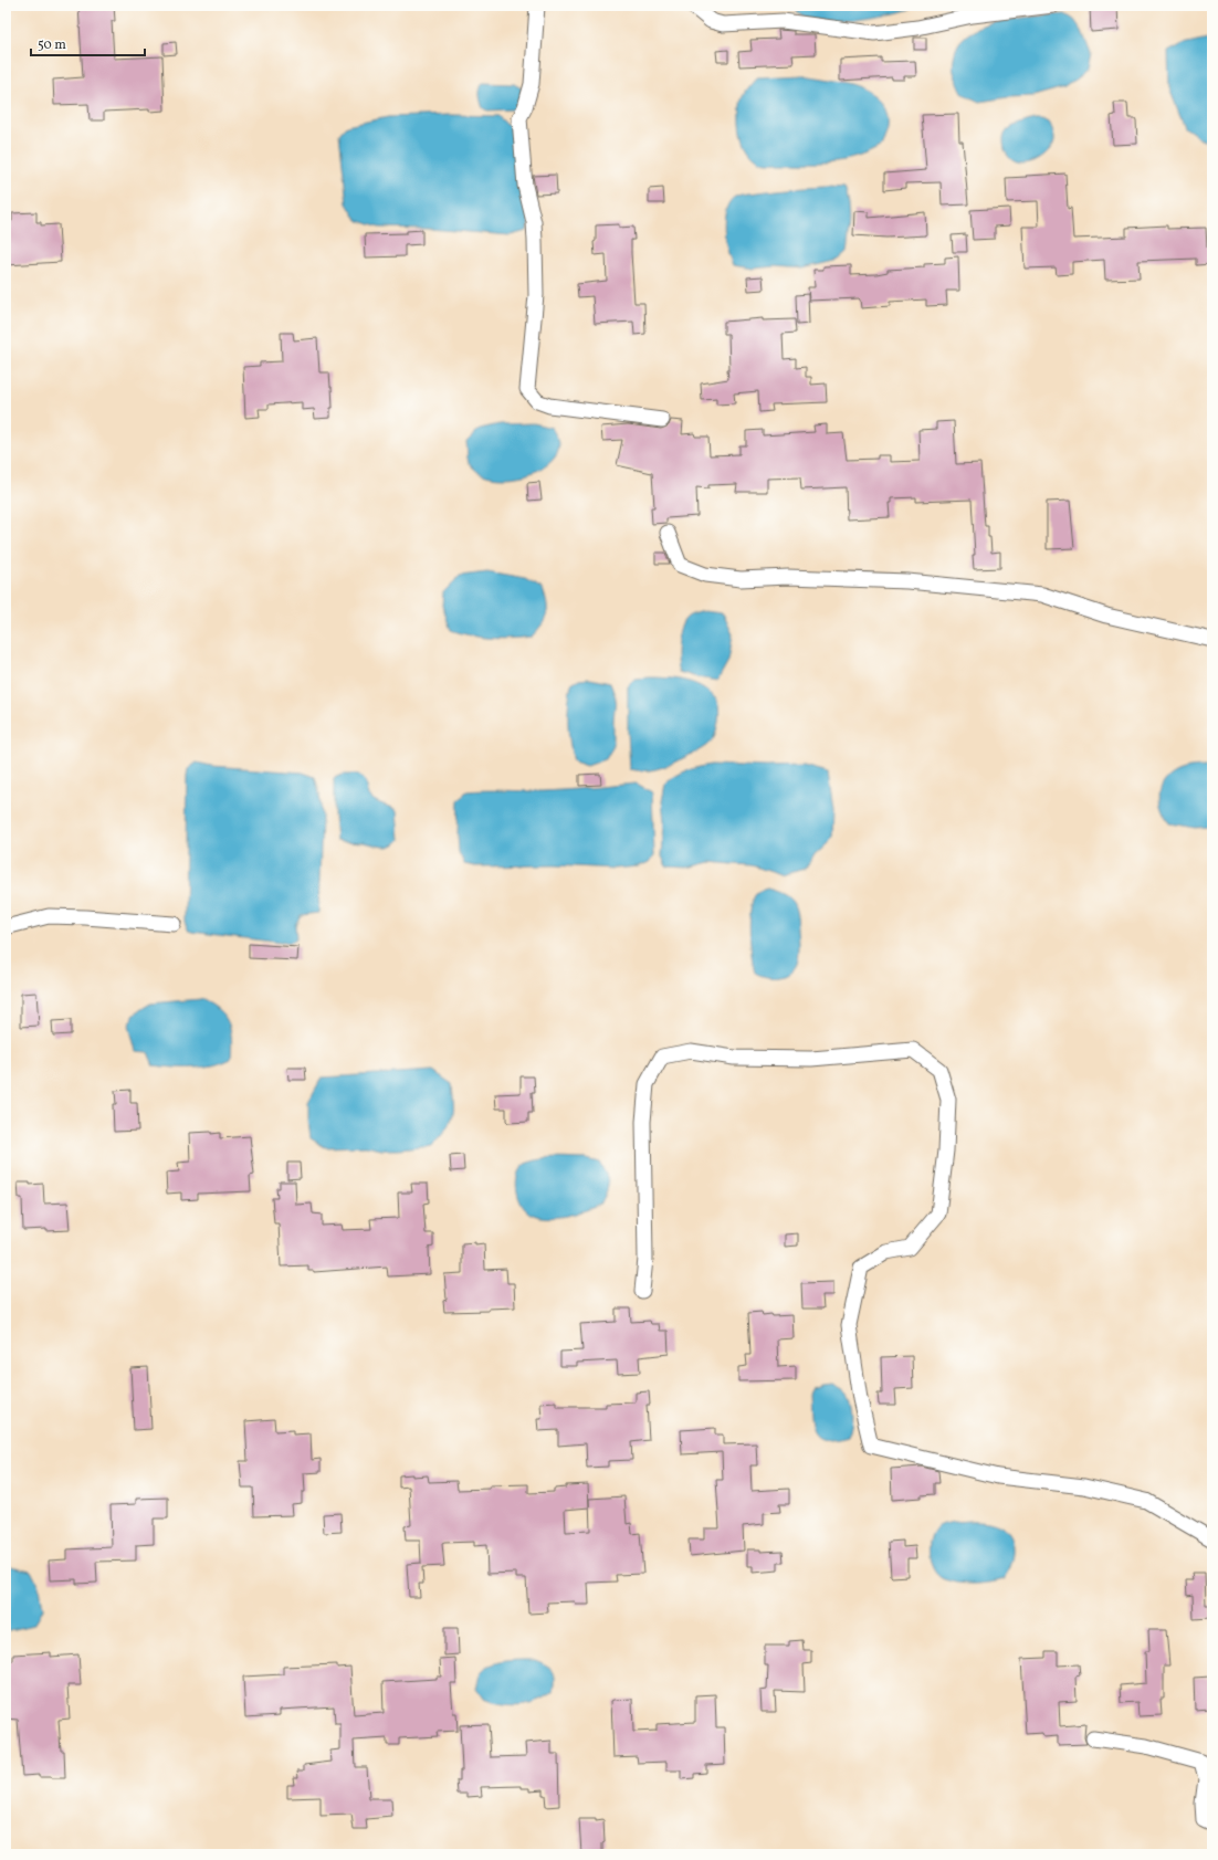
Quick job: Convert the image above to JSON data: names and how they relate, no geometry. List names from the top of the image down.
{
  "scale_bar": "50 m"
}
